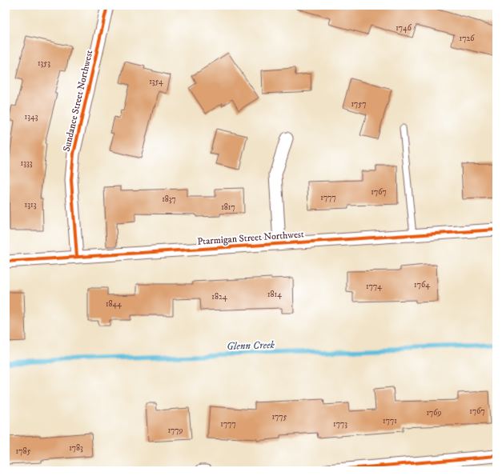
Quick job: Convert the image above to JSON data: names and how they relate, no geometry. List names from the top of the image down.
{
  "streets": {
    "street": ["Sundance Street Northwest", "Ptarmigan Street Northwest"]
  },
  "crossings": [
    ["Sundance Street Northwest", "Ptarmigan Street Northwest"]
  ],
  "water": ["Glenn Creek"],
  "house_numbers": [
    "1746",
    "1726",
    "1353",
    "1354",
    "1757",
    "1343",
    "1333",
    "1767",
    "1777",
    "1837",
    "1313",
    "1817",
    "1764",
    "1774",
    "1814",
    "1824",
    "1844",
    "1767",
    "1769",
    "1775",
    "1771",
    "1777",
    "1773",
    "1779",
    "1783",
    "1785"
  ]
}
